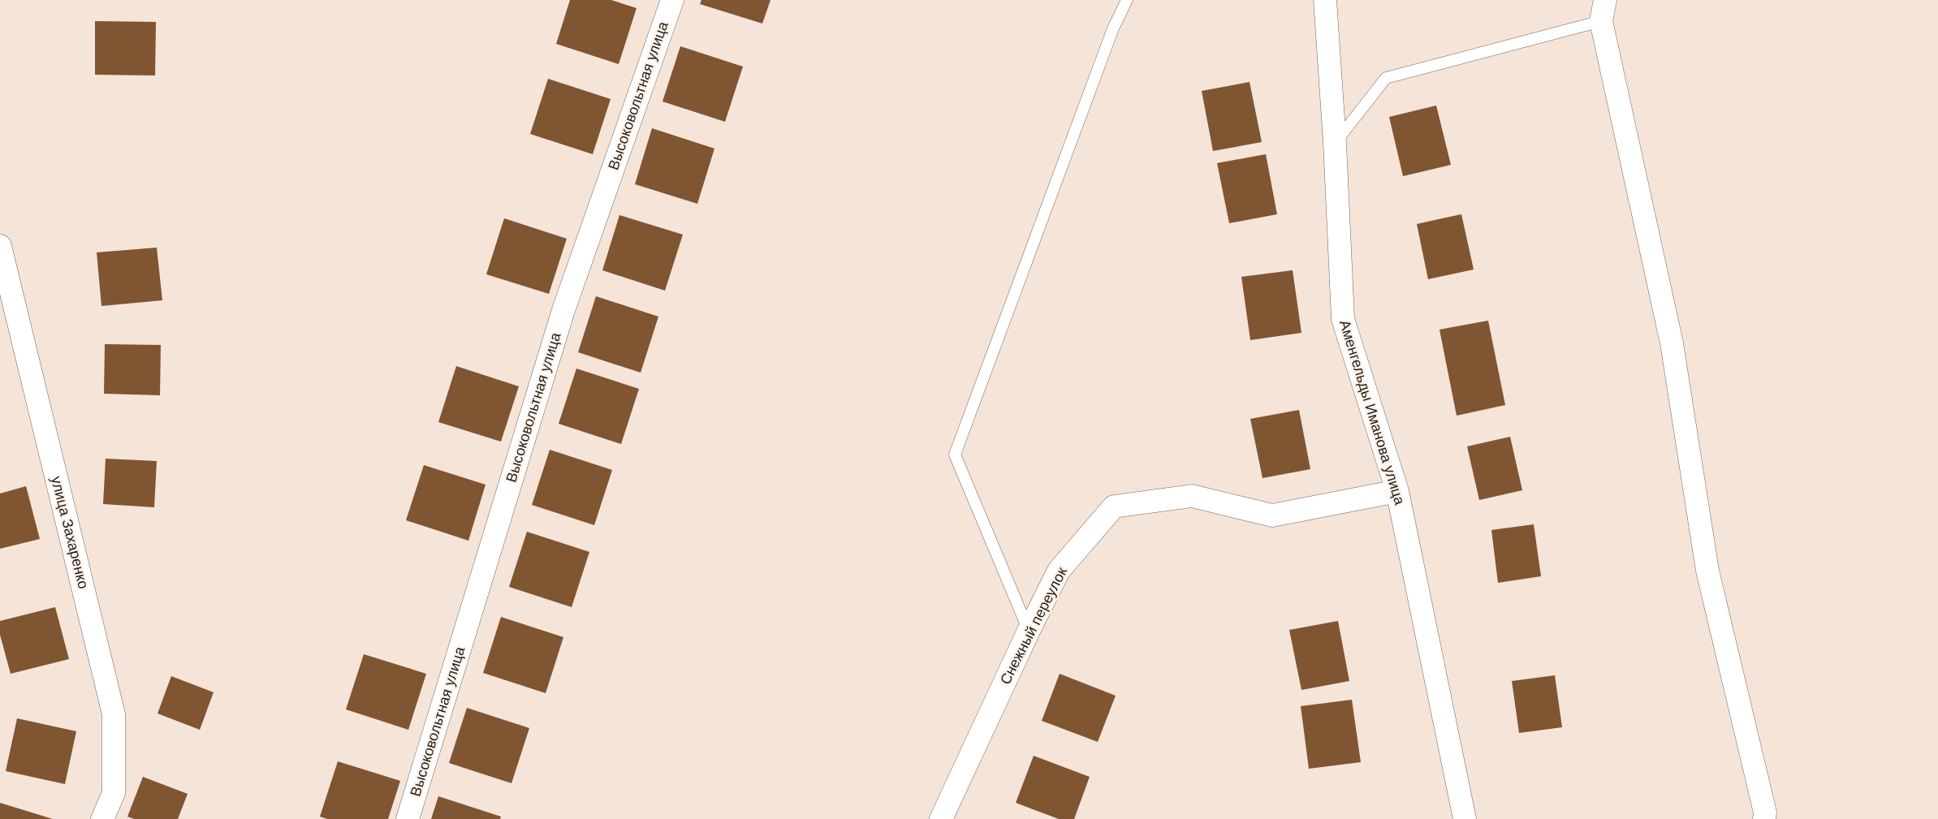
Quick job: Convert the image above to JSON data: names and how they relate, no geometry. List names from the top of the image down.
{
  "streets": {
    "street": [
      "Высоковольтная улица",
      "Аменгельды Иманова улица",
      "улица Захаренко",
      "Снежный переулок"
    ]
  },
  "crossings": [
    ["Аменгельды Иманова улица", "Снежный переулок"]
  ]
}
